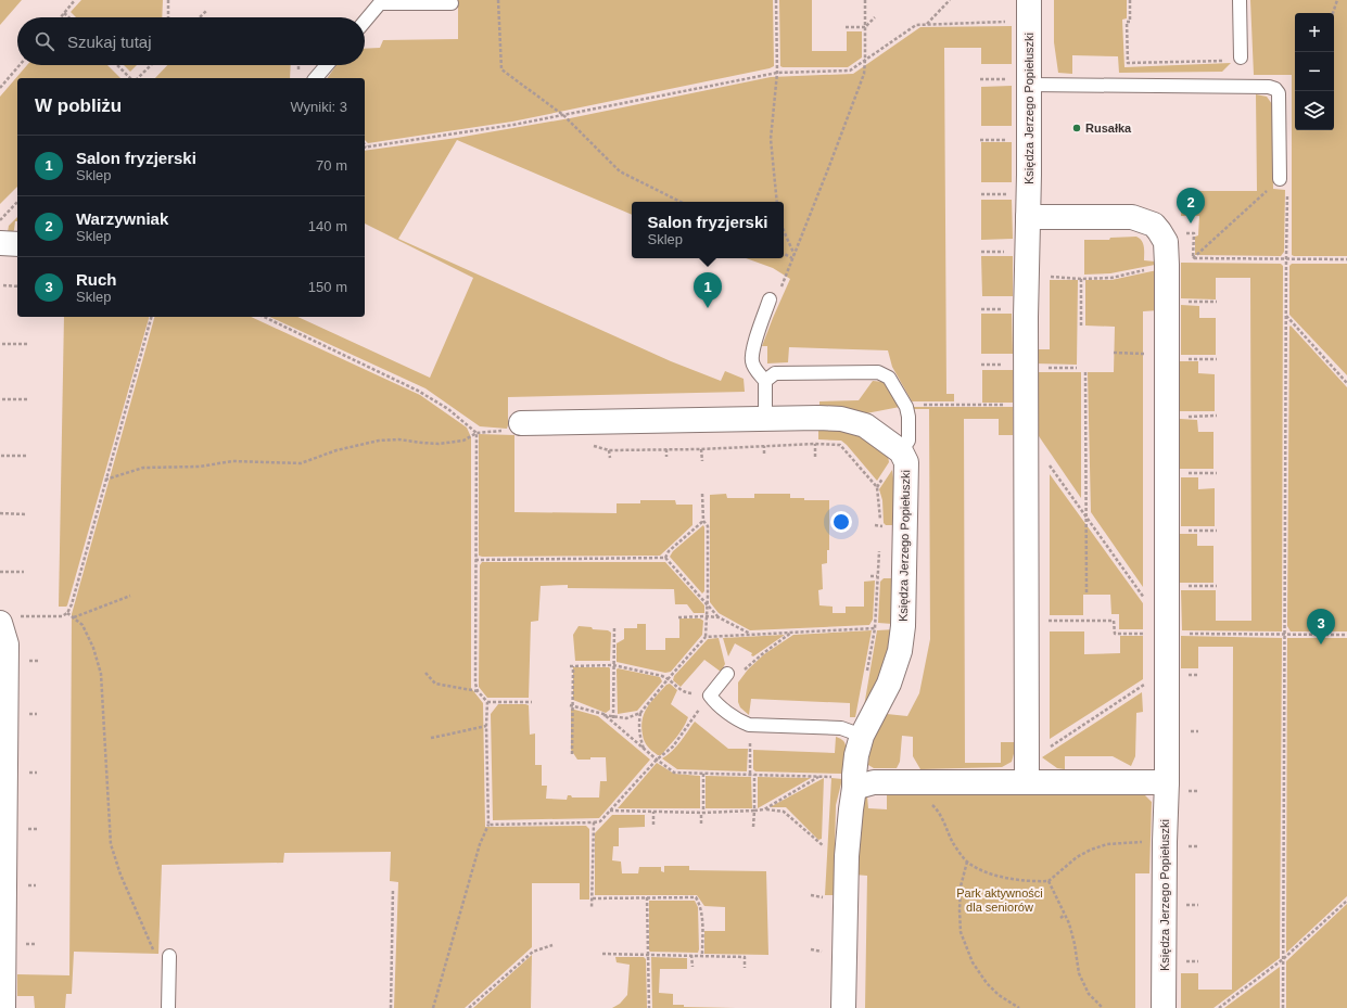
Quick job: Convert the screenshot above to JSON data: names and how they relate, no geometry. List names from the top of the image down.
{
  "streets": {
    "street": ["Księdza Jerzego Popiełuszki"]
  },
  "parks": ["Park aktywności dla seniorów"],
  "places": ["Rusałka"],
  "page": {
    "map_buttons": ["+", "−"],
    "search": "Szukaj tutaj",
    "heading": ["W pobliżu", "Wyniki: 3"],
    "list": [
      {
        "mark": "1",
        "name": "Salon fryzjerski",
        "note": "Sklep",
        "value": "70 m"
      },
      {
        "mark": "2",
        "name": "Warzywniak",
        "note": "Sklep",
        "value": "140 m"
      },
      {
        "mark": "3",
        "name": "Ruch",
        "note": "Sklep",
        "value": "150 m"
      }
    ],
    "pins": ["2", "1", "3"],
    "popup": ["Salon fryzjerski", "Sklep"]
  }
}
